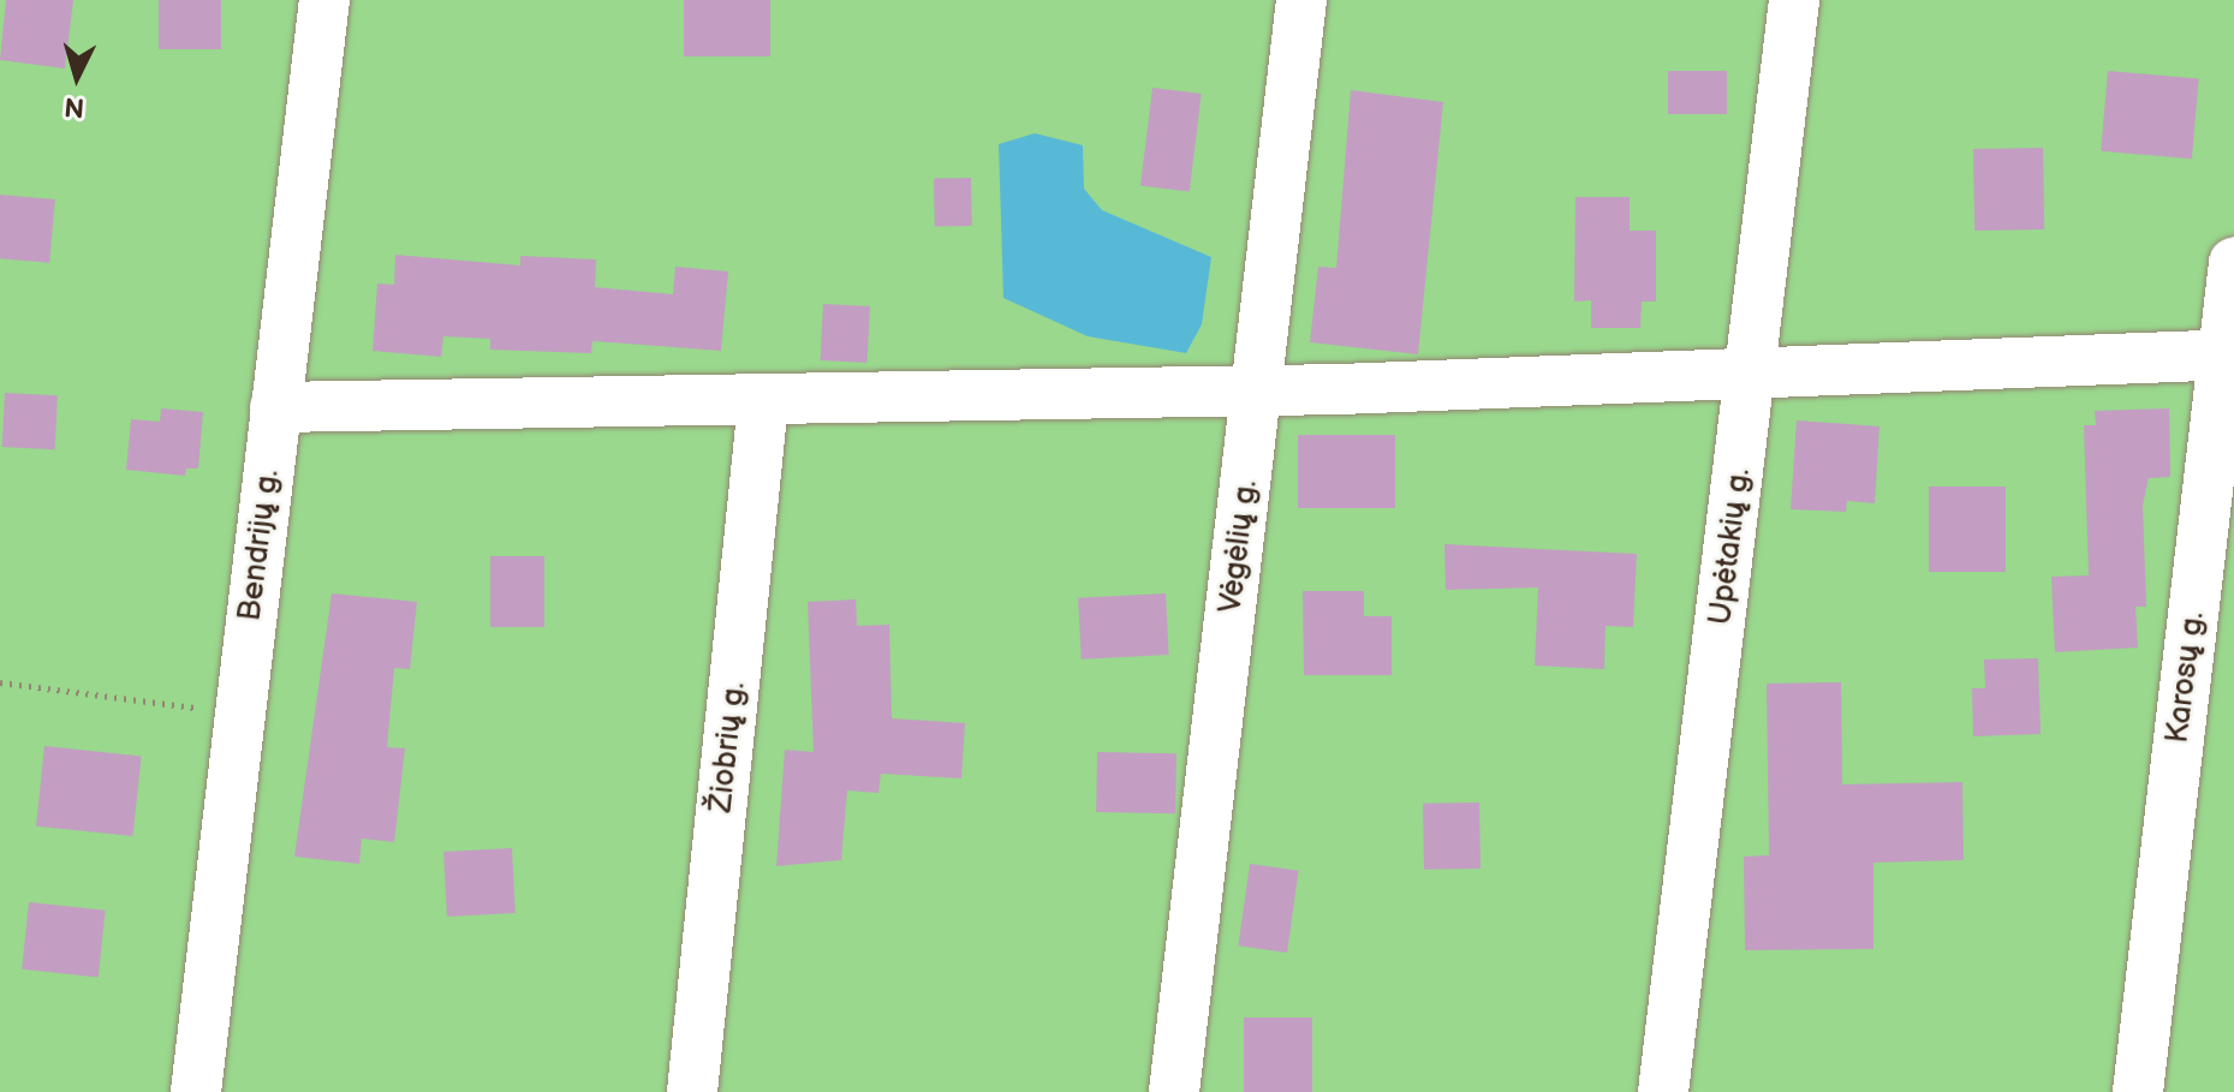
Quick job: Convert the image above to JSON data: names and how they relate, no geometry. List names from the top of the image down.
{
  "streets": {
    "street": [
      "Bendrijų g.",
      "Vėgėlių g.",
      "Upėtakių g.",
      "Karosų g.",
      "Žiobrių g."
    ]
  },
  "north": "bottom"
}
